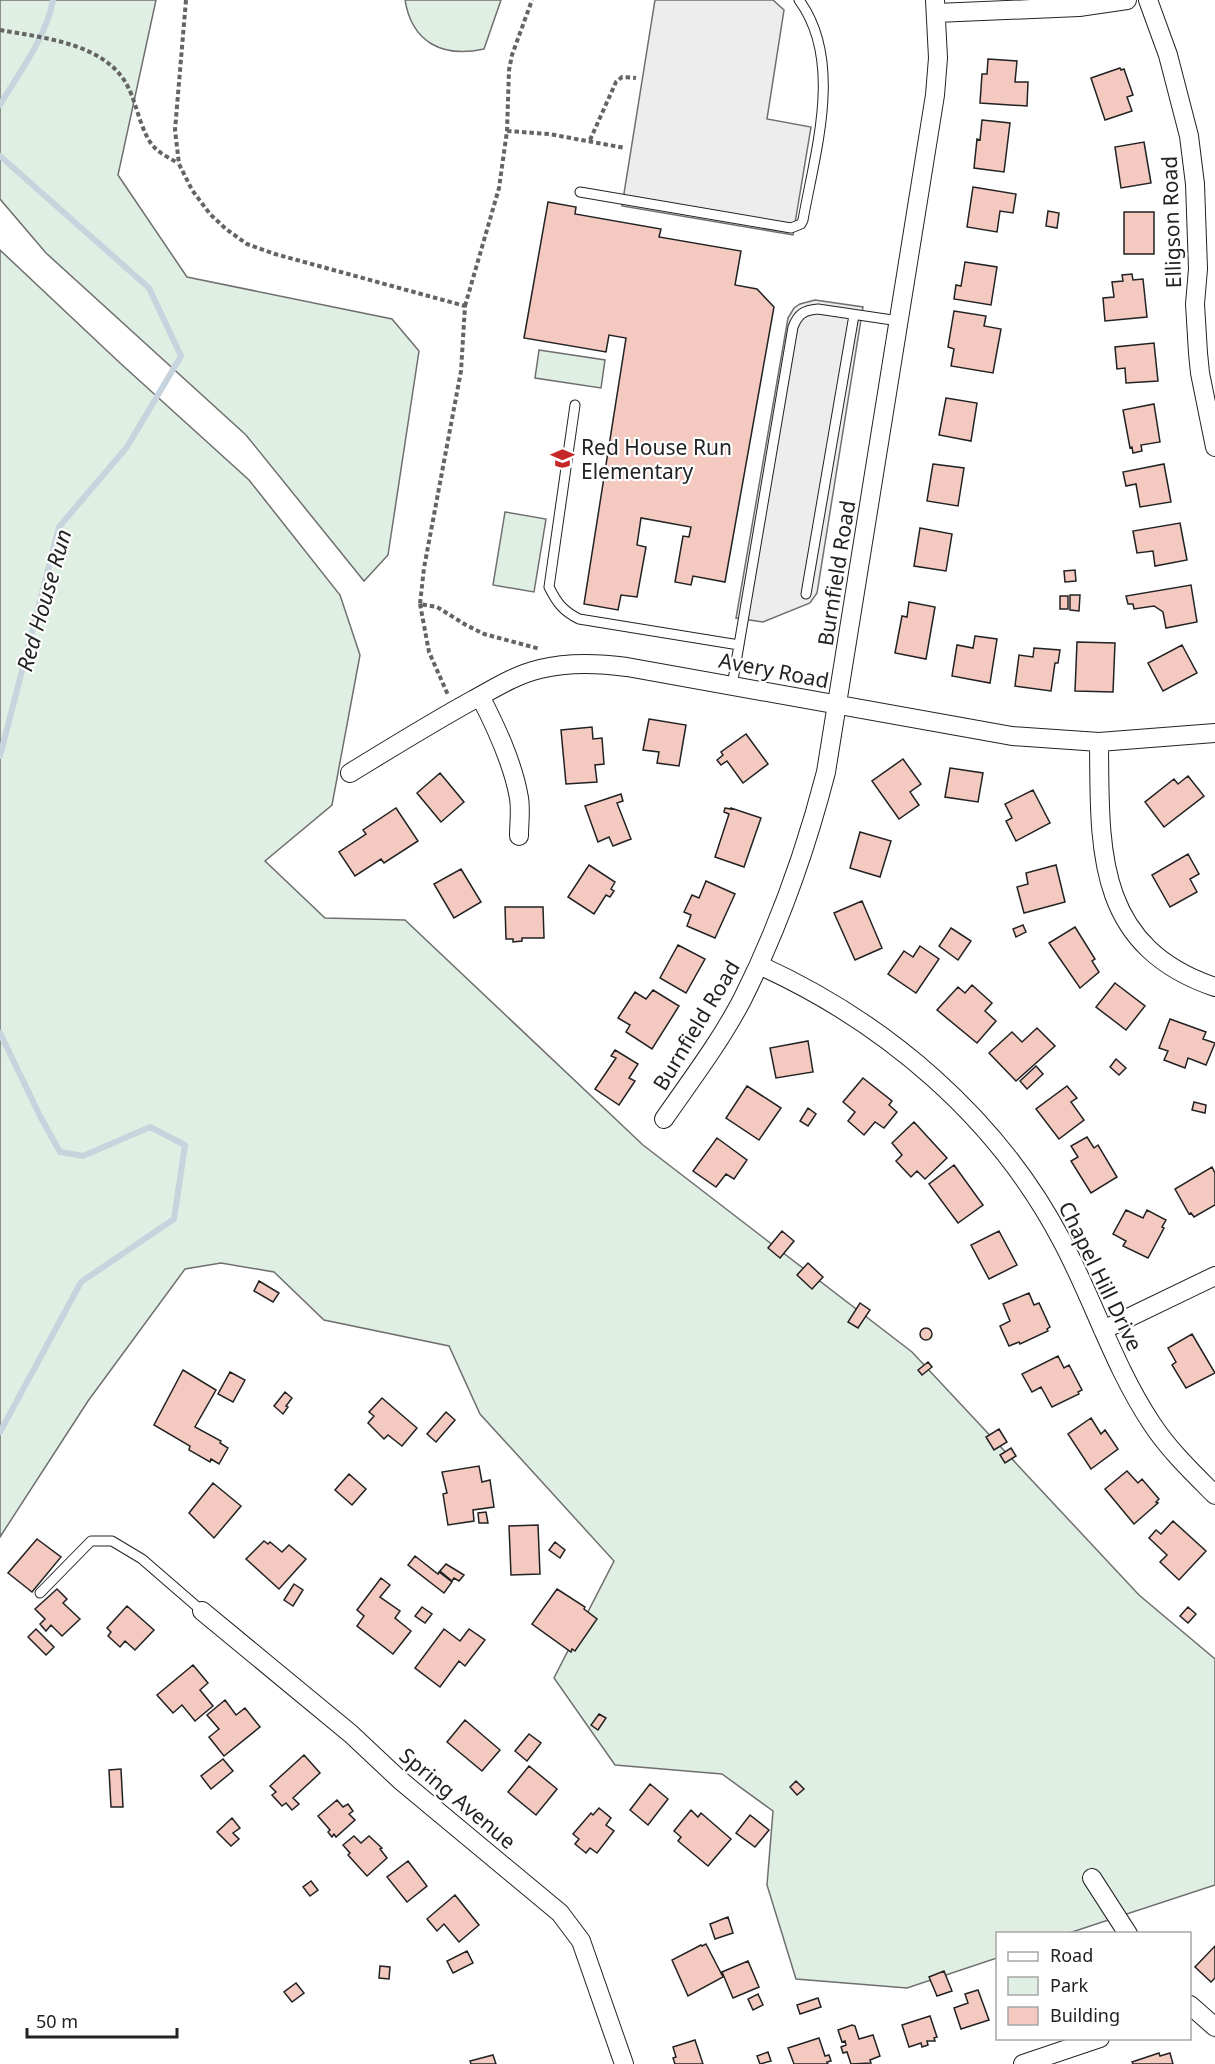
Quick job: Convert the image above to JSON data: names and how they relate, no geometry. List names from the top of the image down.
{
  "streets": {
    "street": [
      "Elligson Road",
      "Burnfield Road",
      "Avery Road",
      "Chapel Hill Drive",
      "Spring Avenue"
    ]
  },
  "crossings": [
    ["Burnfield Road", "Avery Road"],
    ["Burnfield Road", "Chapel Hill Drive"]
  ],
  "water": ["Red House Run"],
  "places": {
    "school or university": ["Red House Run Elementary"]
  },
  "legend": ["Road", "Park", "Building"],
  "scale_bar": "50 m"
}
